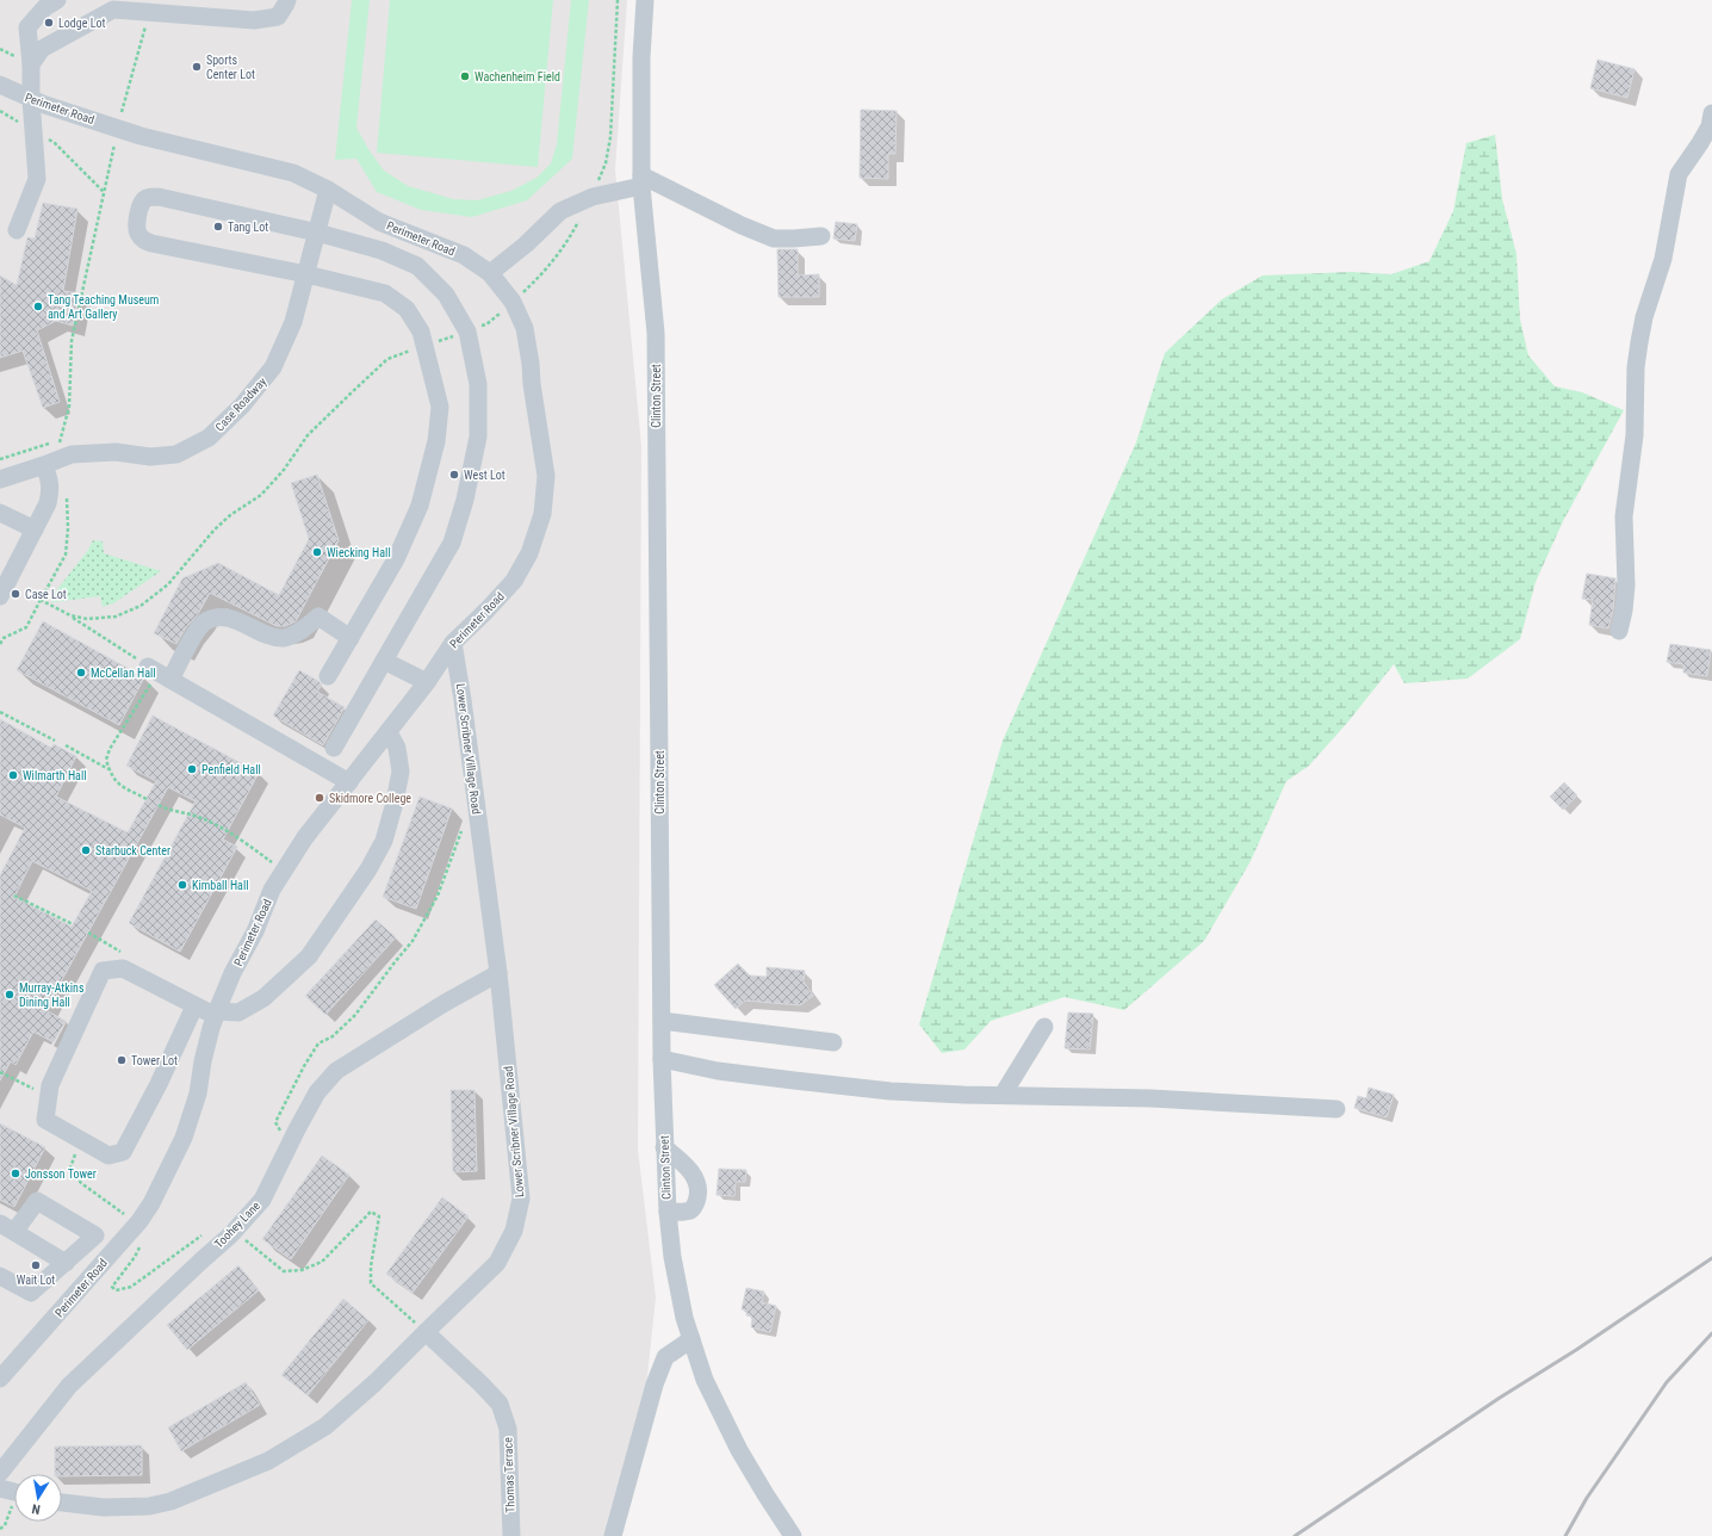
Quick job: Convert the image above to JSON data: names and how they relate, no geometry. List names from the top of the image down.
{
  "streets": {
    "street": [
      "Perimeter Road",
      "Clinton Street",
      "Case Roadway",
      "Lower Scribner Village Road",
      "Toohey Lane",
      "Thomas Terrace"
    ]
  },
  "crossings": [
    ["Perimeter Road", "Case Roadway"],
    ["Perimeter Road", "Lower Scribner Village Road"],
    ["Lower Scribner Village Road", "Toohey Lane"],
    ["Lower Scribner Village Road", "Thomas Terrace"]
  ],
  "places": [
    "Lodge Lot",
    "Sports Center Lot",
    "Wachenheim Field",
    "Tang Lot",
    "Tang Teaching Museum and Art Gallery",
    "West Lot",
    "Wiecking Hall",
    "Case Lot",
    "McCellan Hall",
    "Penfield Hall",
    "Wilmarth Hall",
    "Skidmore College",
    "Starbuck Center",
    "Kimball Hall",
    "Murray-Atkins Dining Hall",
    "Tower Lot",
    "Jonsson Tower",
    "Wait Lot"
  ],
  "north": "bottom"
}
